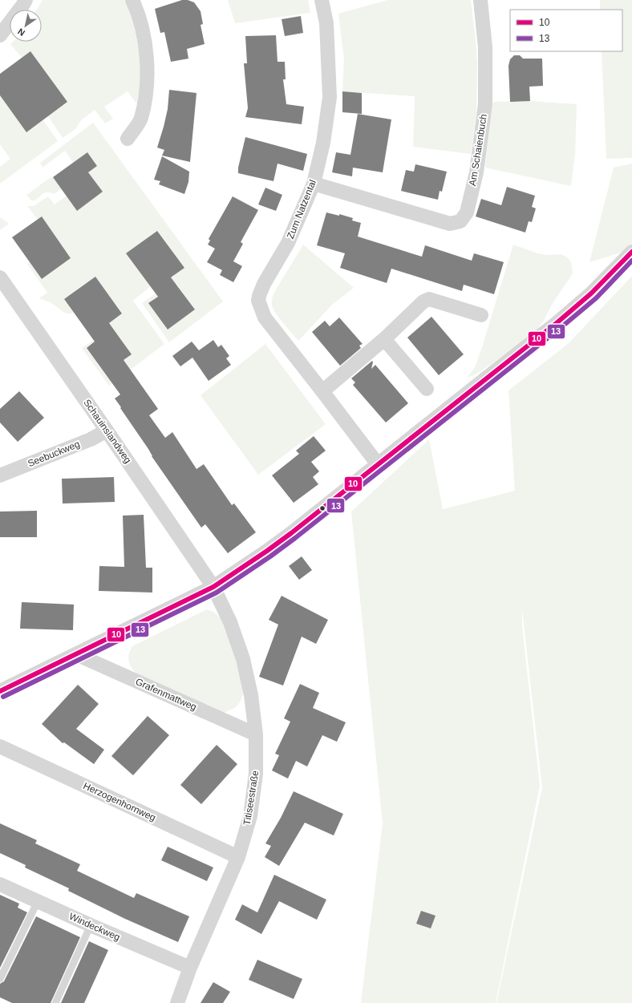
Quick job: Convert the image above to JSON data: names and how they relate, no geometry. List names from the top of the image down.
{
  "streets": {
    "street": [
      "Am Schaienbuch",
      "Zum Natzental",
      "Schauinslandweg",
      "Seebuckweg",
      "Grafenmattweg",
      "Titiseestraße",
      "Herzogenhornweg",
      "Windeckweg"
    ]
  },
  "crossings": [
    ["Am Schaienbuch", "Zum Natzental"],
    ["Schauinslandweg", "Seebuckweg"],
    ["Schauinslandweg", "Titiseestraße"],
    ["Grafenmattweg", "Titiseestraße"],
    ["Titiseestraße", "Herzogenhornweg"],
    ["Titiseestraße", "Windeckweg"]
  ],
  "lines": ["transit line 10", "transit line 13"],
  "legend": ["10", "13"],
  "north": "bottom left"
}
